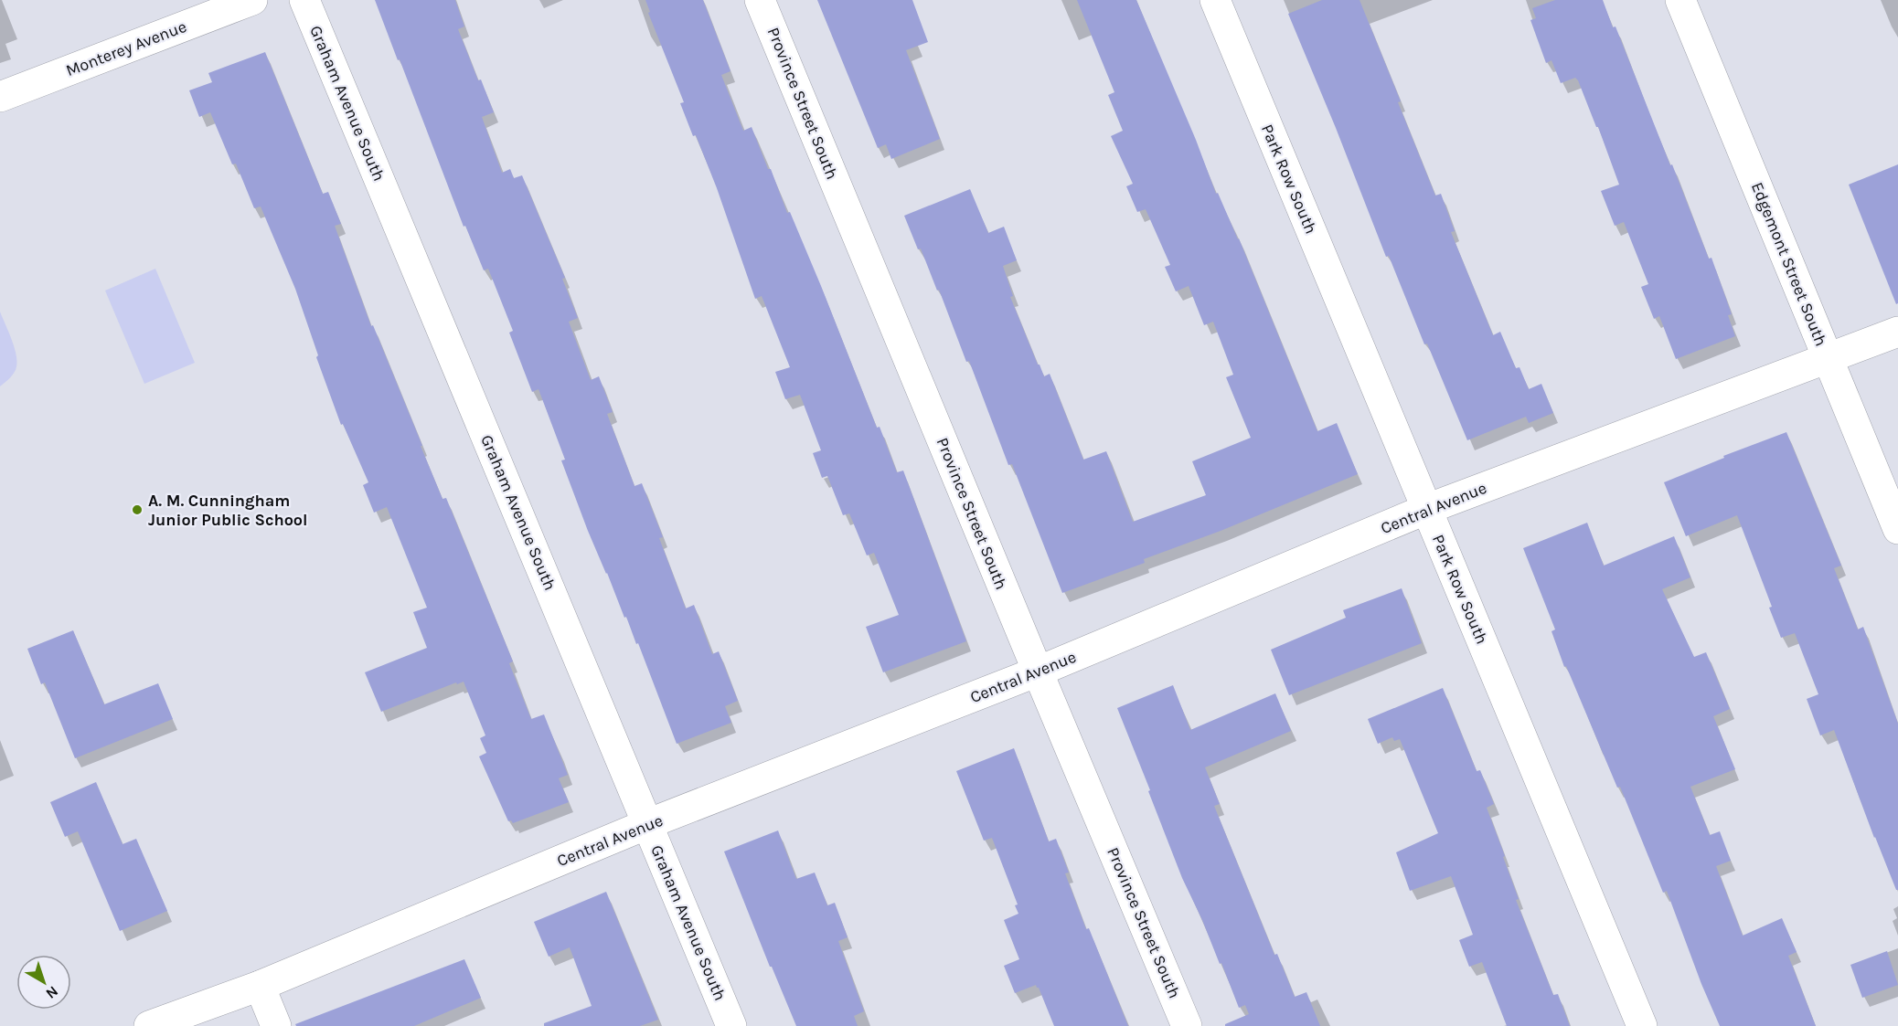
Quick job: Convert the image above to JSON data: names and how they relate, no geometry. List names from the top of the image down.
{
  "streets": {
    "street": [
      "Monterey Avenue",
      "Graham Avenue South",
      "Province Street South",
      "Park Row South",
      "Edgemont Street South",
      "Central Avenue"
    ]
  },
  "crossings": [
    ["Graham Avenue South", "Central Avenue"],
    ["Province Street South", "Central Avenue"],
    ["Park Row South", "Central Avenue"],
    ["Edgemont Street South", "Central Avenue"]
  ],
  "places": ["A. M. Cunningham Junior Public School"],
  "north": "bottom right"
}
